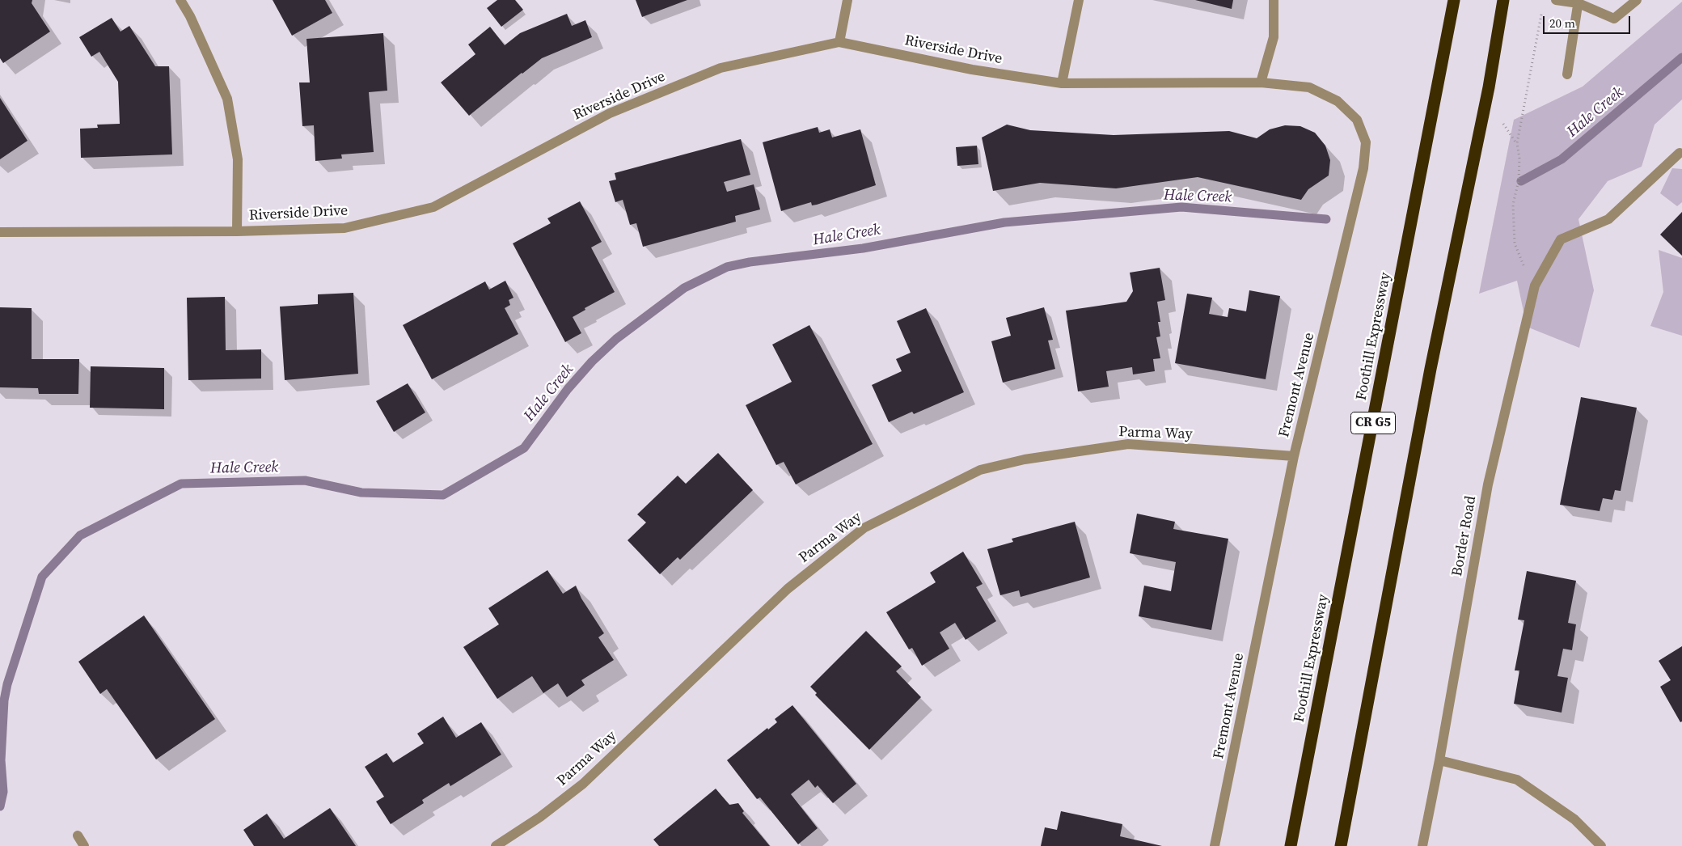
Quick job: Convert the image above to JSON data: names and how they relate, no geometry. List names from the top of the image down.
{
  "streets": {
    "highway": ["Foothill Expressway", "CR G5"],
    "street": [
      "Riverside Drive",
      "Fremont Avenue",
      "Parma Way",
      "Border Road"
    ]
  },
  "crossings": [
    ["Riverside Drive", "Fremont Avenue"],
    ["Fremont Avenue", "Parma Way"]
  ],
  "water": ["Hale Creek"],
  "scale_bar": "20 m"
}
